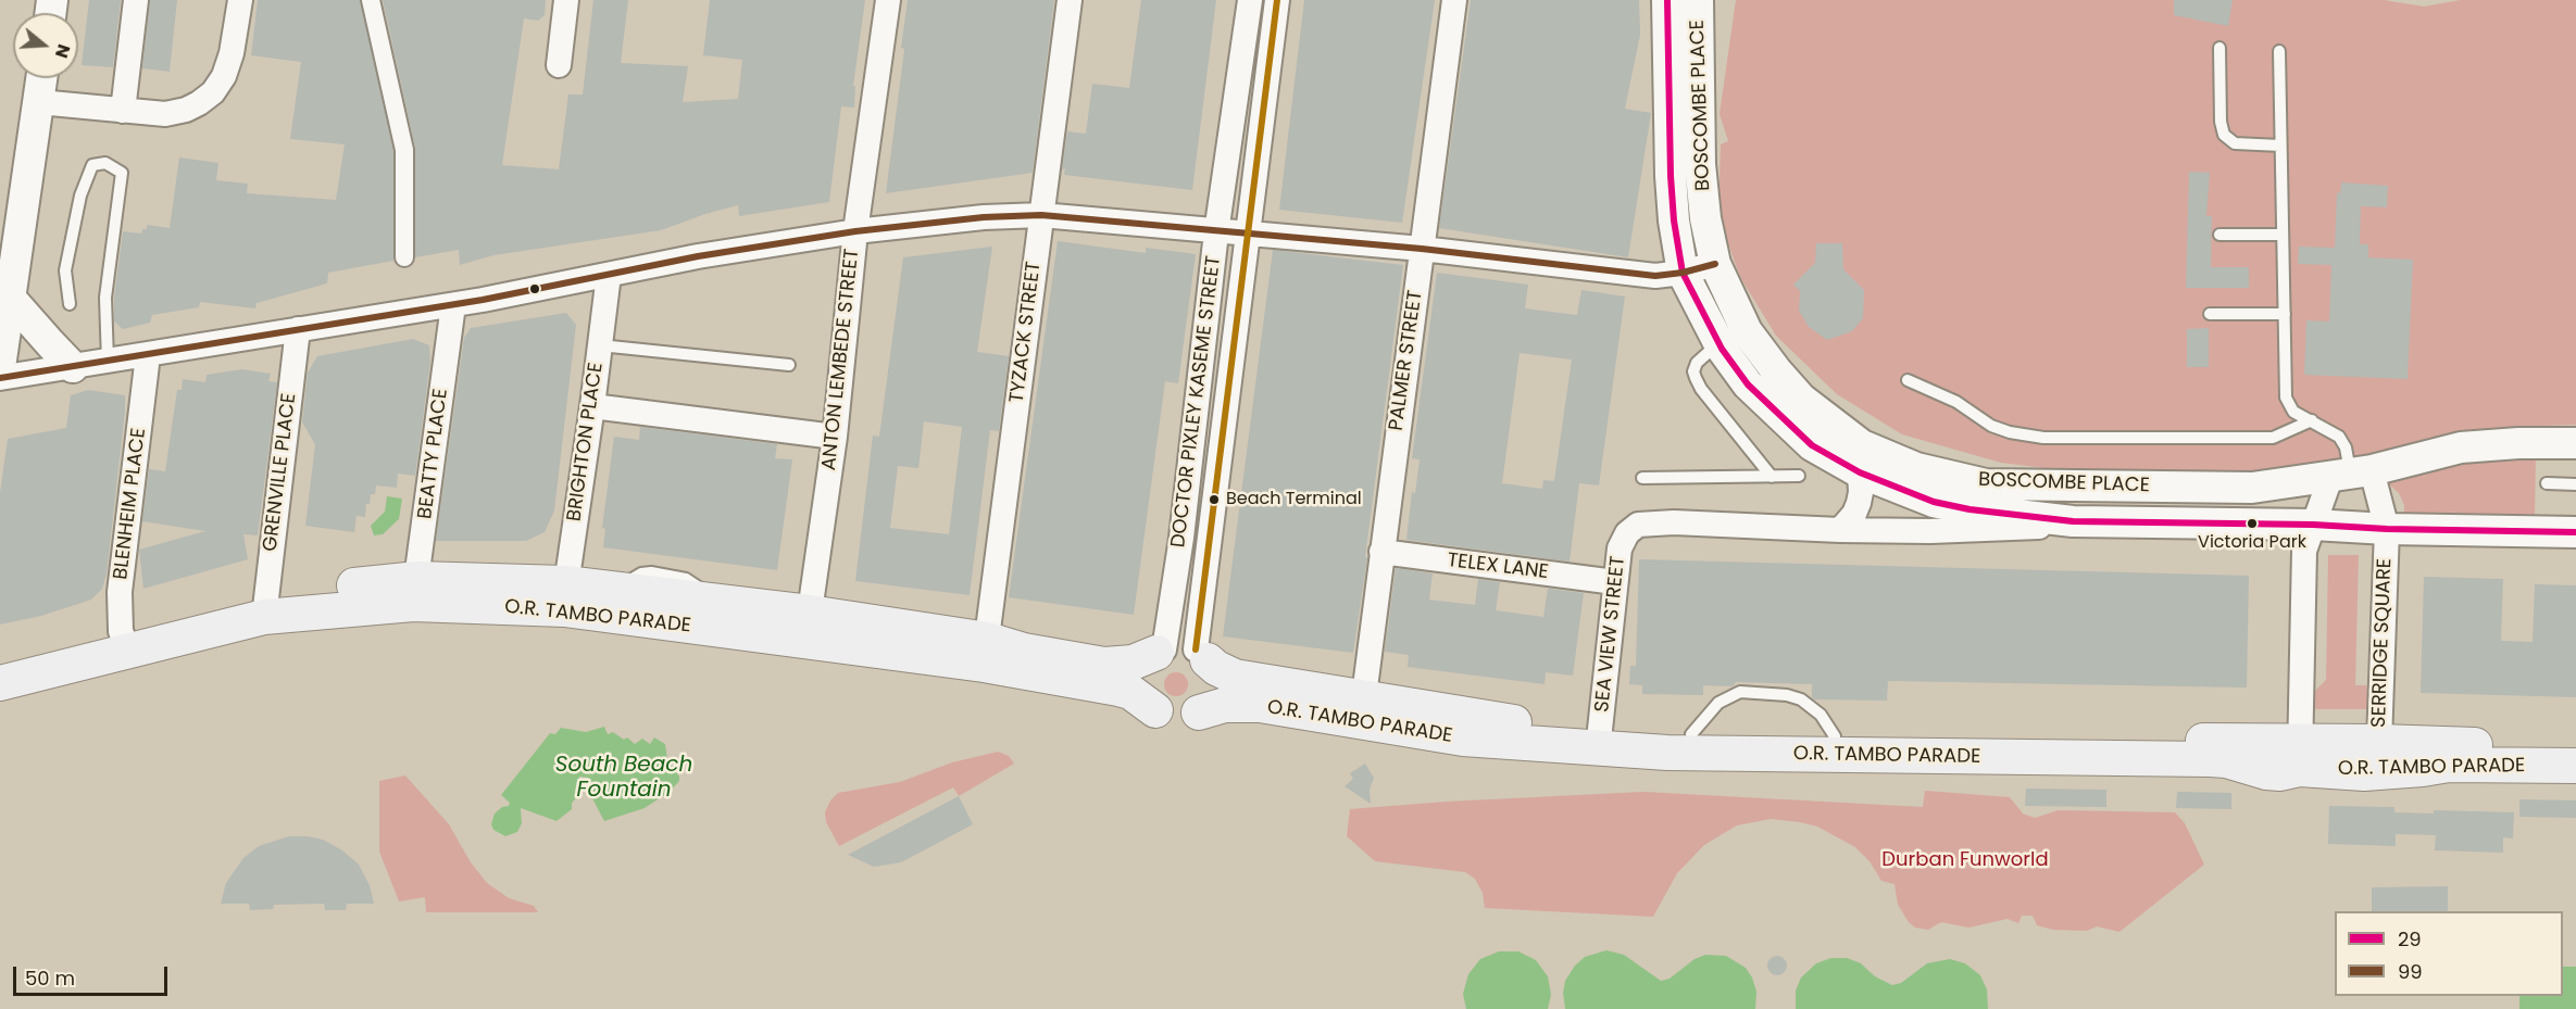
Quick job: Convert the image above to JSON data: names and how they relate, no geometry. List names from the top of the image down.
{
  "streets": {
    "main road": ["O.R. TAMBO PARADE"],
    "street": [
      "BOSCOMBE PLACE",
      "TYZACK STREET",
      "ANTON LEMBEDE STREET",
      "PALMER STREET",
      "DOCTOR PIXLEY KASEME STREET",
      "BRIGHTON PLACE",
      "BEATTY PLACE",
      "GRENVILLE PLACE",
      "BLENHEIM PLACE",
      "TELEX LANE",
      "SEA VIEW STREET",
      "SERRIDGE SQUARE"
    ]
  },
  "crossings": [
    ["BOSCOMBE PLACE", "SERRIDGE SQUARE"],
    ["TYZACK STREET", "O.R. TAMBO PARADE"],
    ["ANTON LEMBEDE STREET", "O.R. TAMBO PARADE"],
    ["PALMER STREET", "TELEX LANE"],
    ["PALMER STREET", "O.R. TAMBO PARADE"],
    ["DOCTOR PIXLEY KASEME STREET", "O.R. TAMBO PARADE"],
    ["BRIGHTON PLACE", "O.R. TAMBO PARADE"],
    ["BEATTY PLACE", "O.R. TAMBO PARADE"],
    ["GRENVILLE PLACE", "O.R. TAMBO PARADE"],
    ["BLENHEIM PLACE", "O.R. TAMBO PARADE"],
    ["TELEX LANE", "SEA VIEW STREET"],
    ["O.R. TAMBO PARADE", "SEA VIEW STREET"],
    ["O.R. TAMBO PARADE", "SERRIDGE SQUARE"]
  ],
  "water": ["South Beach Fountain"],
  "parks": ["Durban Funworld"],
  "places": ["Beach Terminal", "Victoria Park"],
  "lines": ["transit line 29", "transit line 99"],
  "legend": ["29", "99"],
  "scale_bar": "50 m",
  "north": "right"
}
